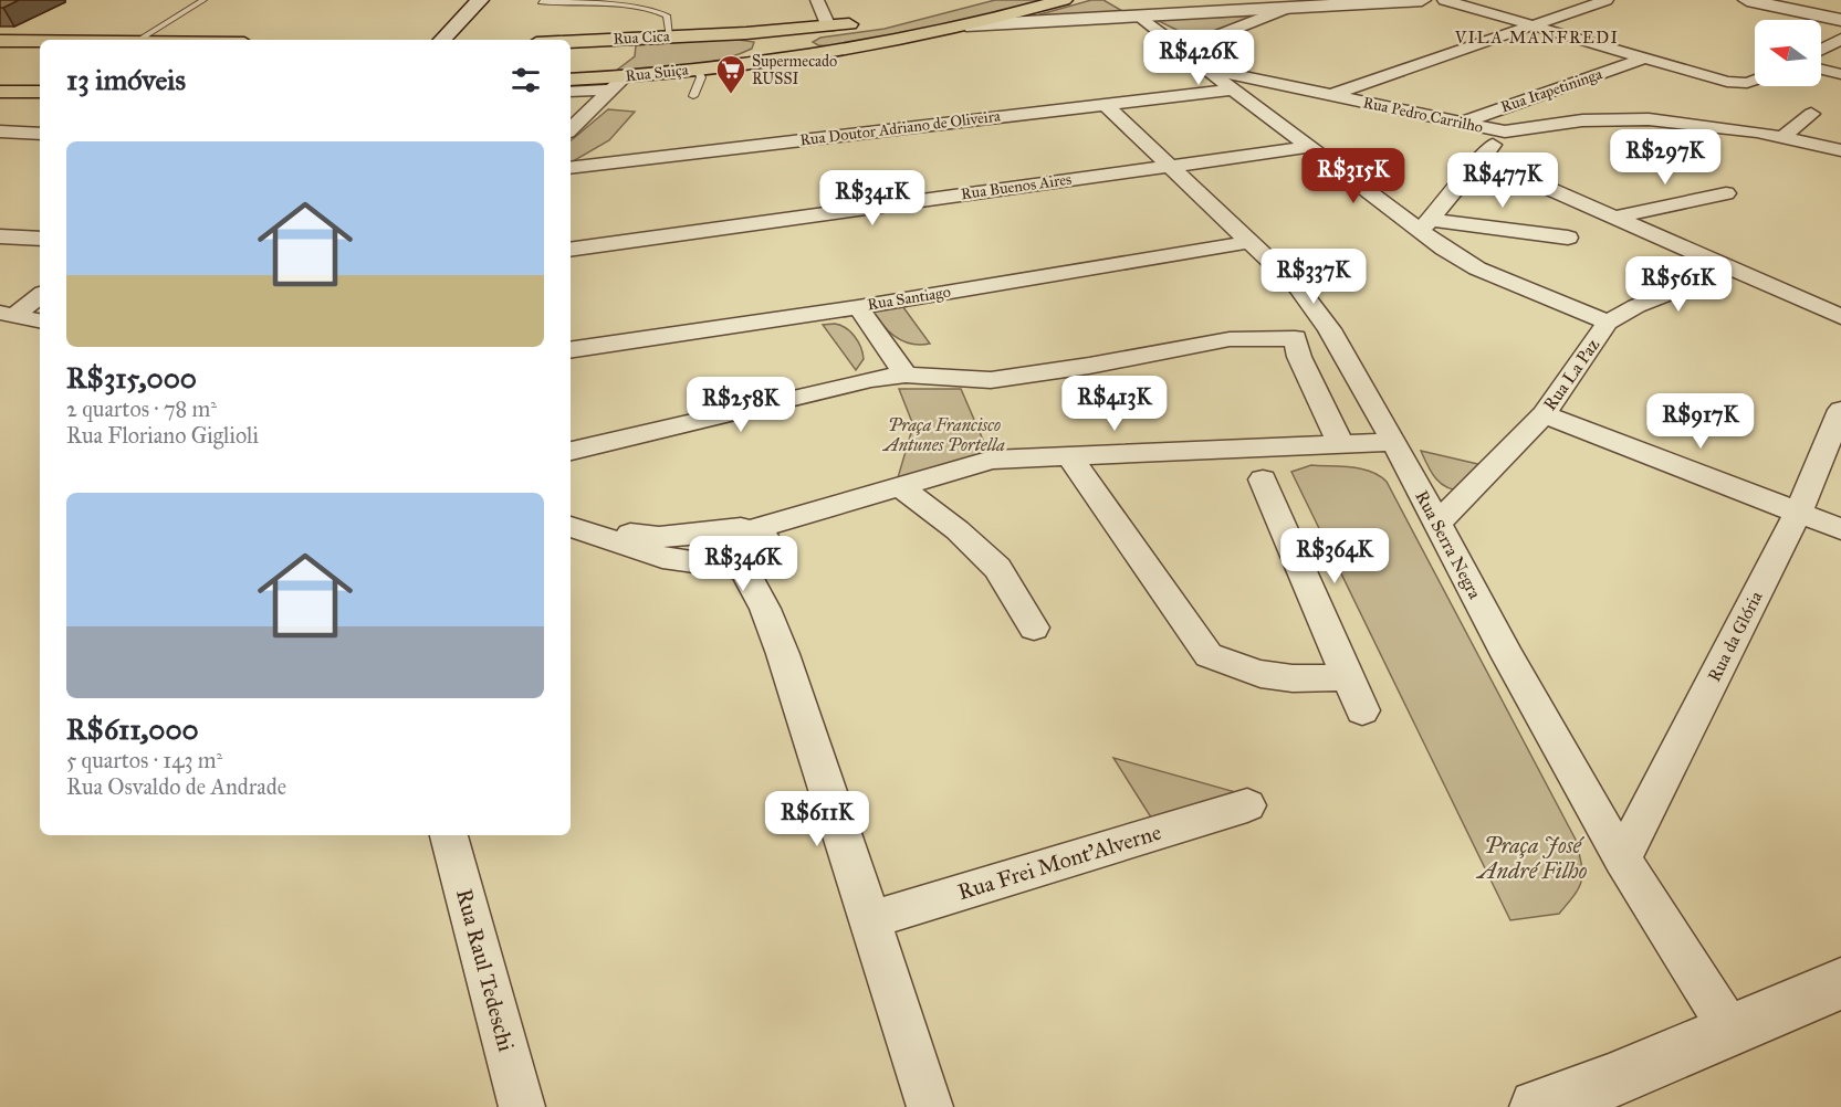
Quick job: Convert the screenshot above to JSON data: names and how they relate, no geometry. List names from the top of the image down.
{
  "streets": {
    "main road": ["Rua Cica", "Rua Suiça"],
    "street": [
      "Rua Itapetininga",
      "Rua Pedro Carrilho",
      "Rua Doutor Adriano de Oliveira",
      "Rua Buenos Aires",
      "Rua Santiago",
      "Rua La Paz",
      "Rua Serra Negra",
      "Rua da Glória",
      "Rua Frei Mont'Alverne",
      "Rua Raul Tedeschi"
    ]
  },
  "crossings": [
    ["Rua Itapetininga", "Rua Pedro Carrilho"],
    ["Rua Doutor Adriano de Oliveira", "Rua Serra Negra"],
    ["Rua Buenos Aires", "Rua Serra Negra"],
    ["Rua Santiago", "Rua Serra Negra"],
    ["Rua La Paz", "Rua Serra Negra"],
    ["Rua Serra Negra", "Rua da Glória"]
  ],
  "districts": ["VILA MANFREDI"],
  "parks": ["Praça Francisco Antunes Portella", "Praça José André Filho"],
  "places": {
    "supermarket": ["Supermecado RUSSI"]
  },
  "north": "left",
  "page": {
    "price": [
      "R$426K",
      "R$297K",
      "R$315K",
      "R$477K",
      "R$341K",
      "R$337K",
      "R$561K",
      "R$413K",
      "R$258K",
      "R$917K",
      "R$364K",
      "R$346K",
      "R$611K"
    ],
    "heading": "13 imóveis",
    "list": [
      {
        "name": "R$315,000",
        "note": "2 quartos · 78 m² · Rua Floriano Giglioli"
      },
      {
        "name": "R$611,000",
        "note": "5 quartos · 143 m² · Rua Osvaldo de Andrade"
      }
    ]
  }
}
